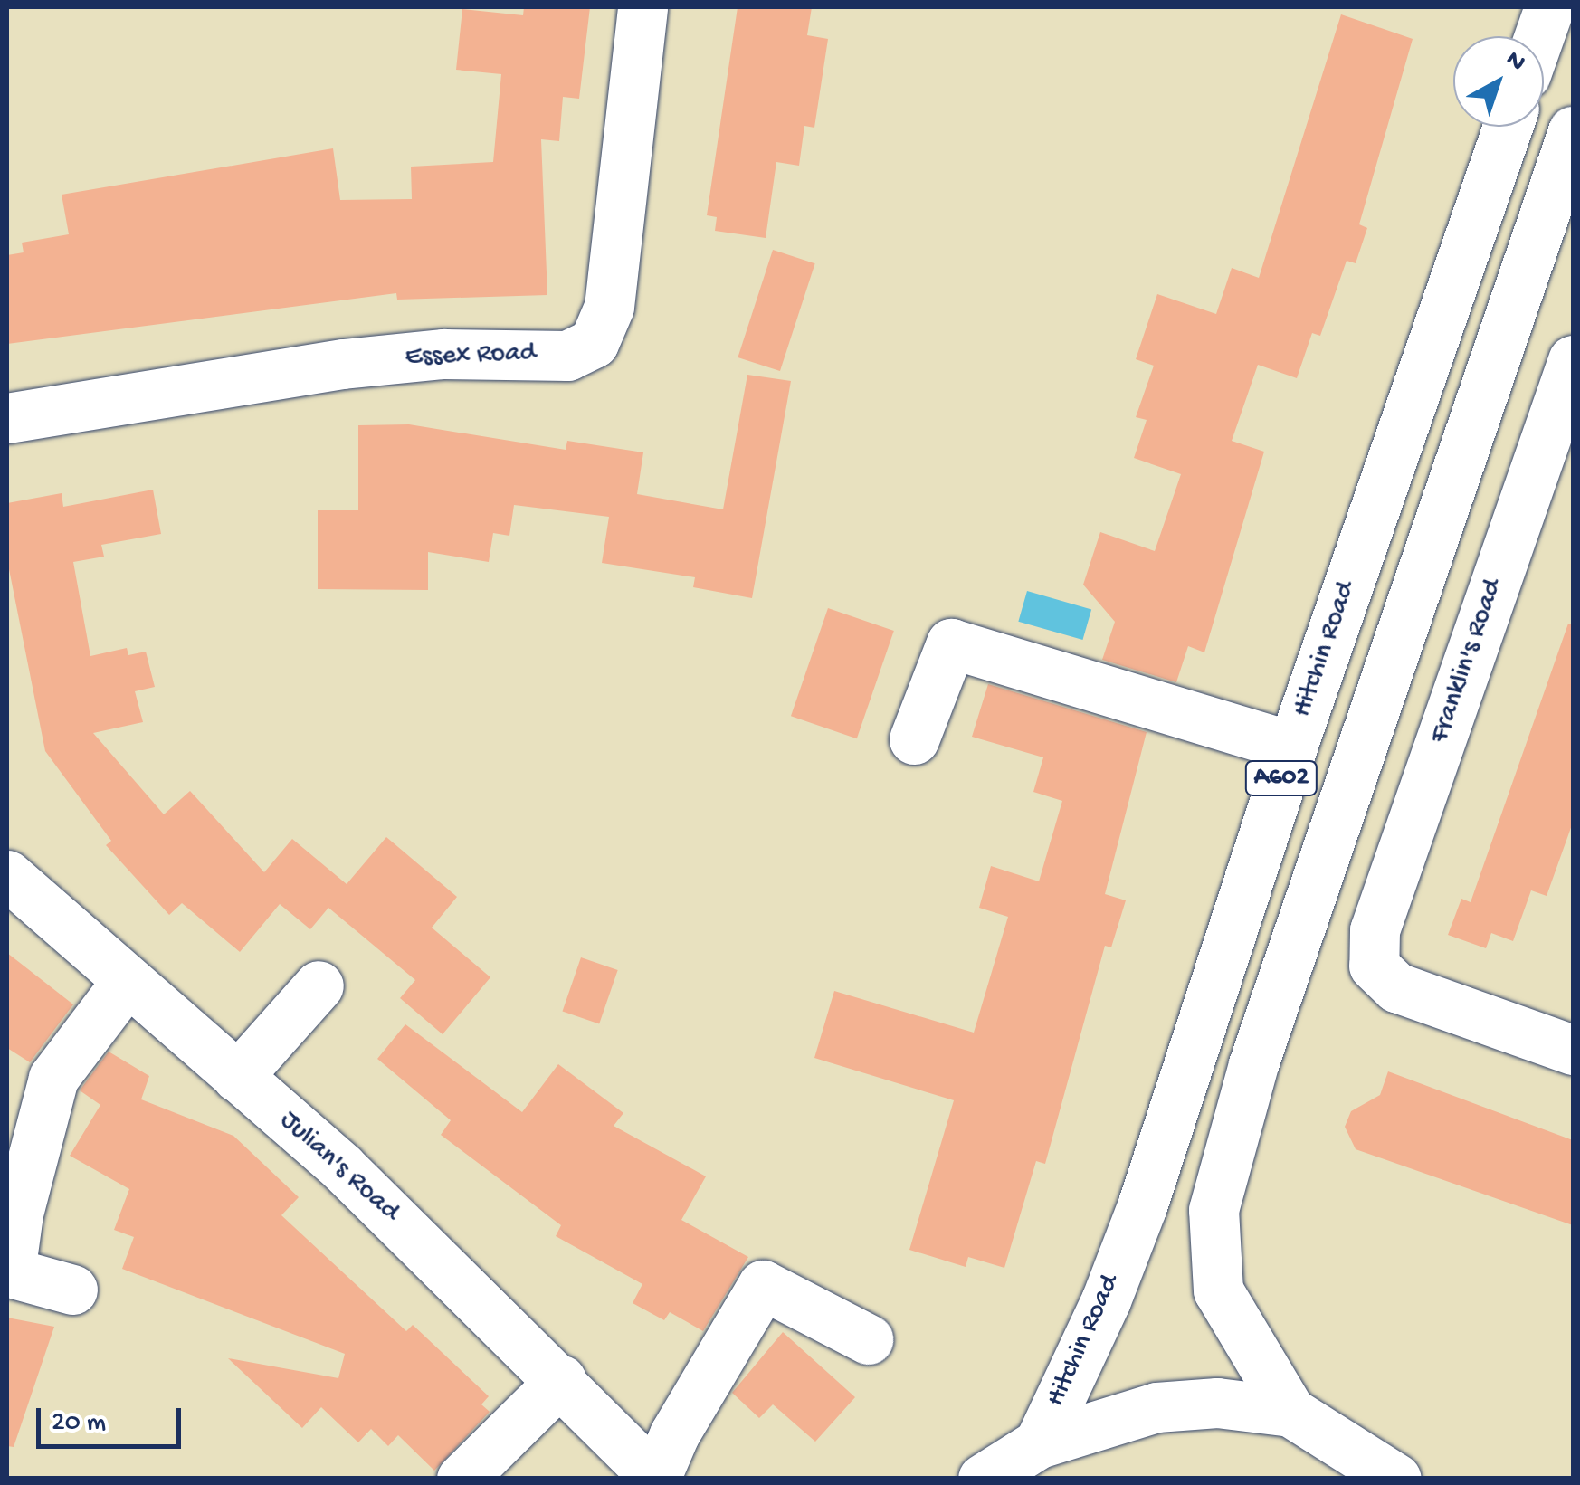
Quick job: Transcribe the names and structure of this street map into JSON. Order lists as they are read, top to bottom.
{
  "streets": {
    "main road": [
      "Essex Road",
      "Hitchin Road",
      "Franklin's Road",
      "A602",
      "Julian's Road"
    ]
  },
  "crossings": [
    ["Hitchin Road", "A602"]
  ],
  "scale_bar": "20 m",
  "north": "top right"
}
